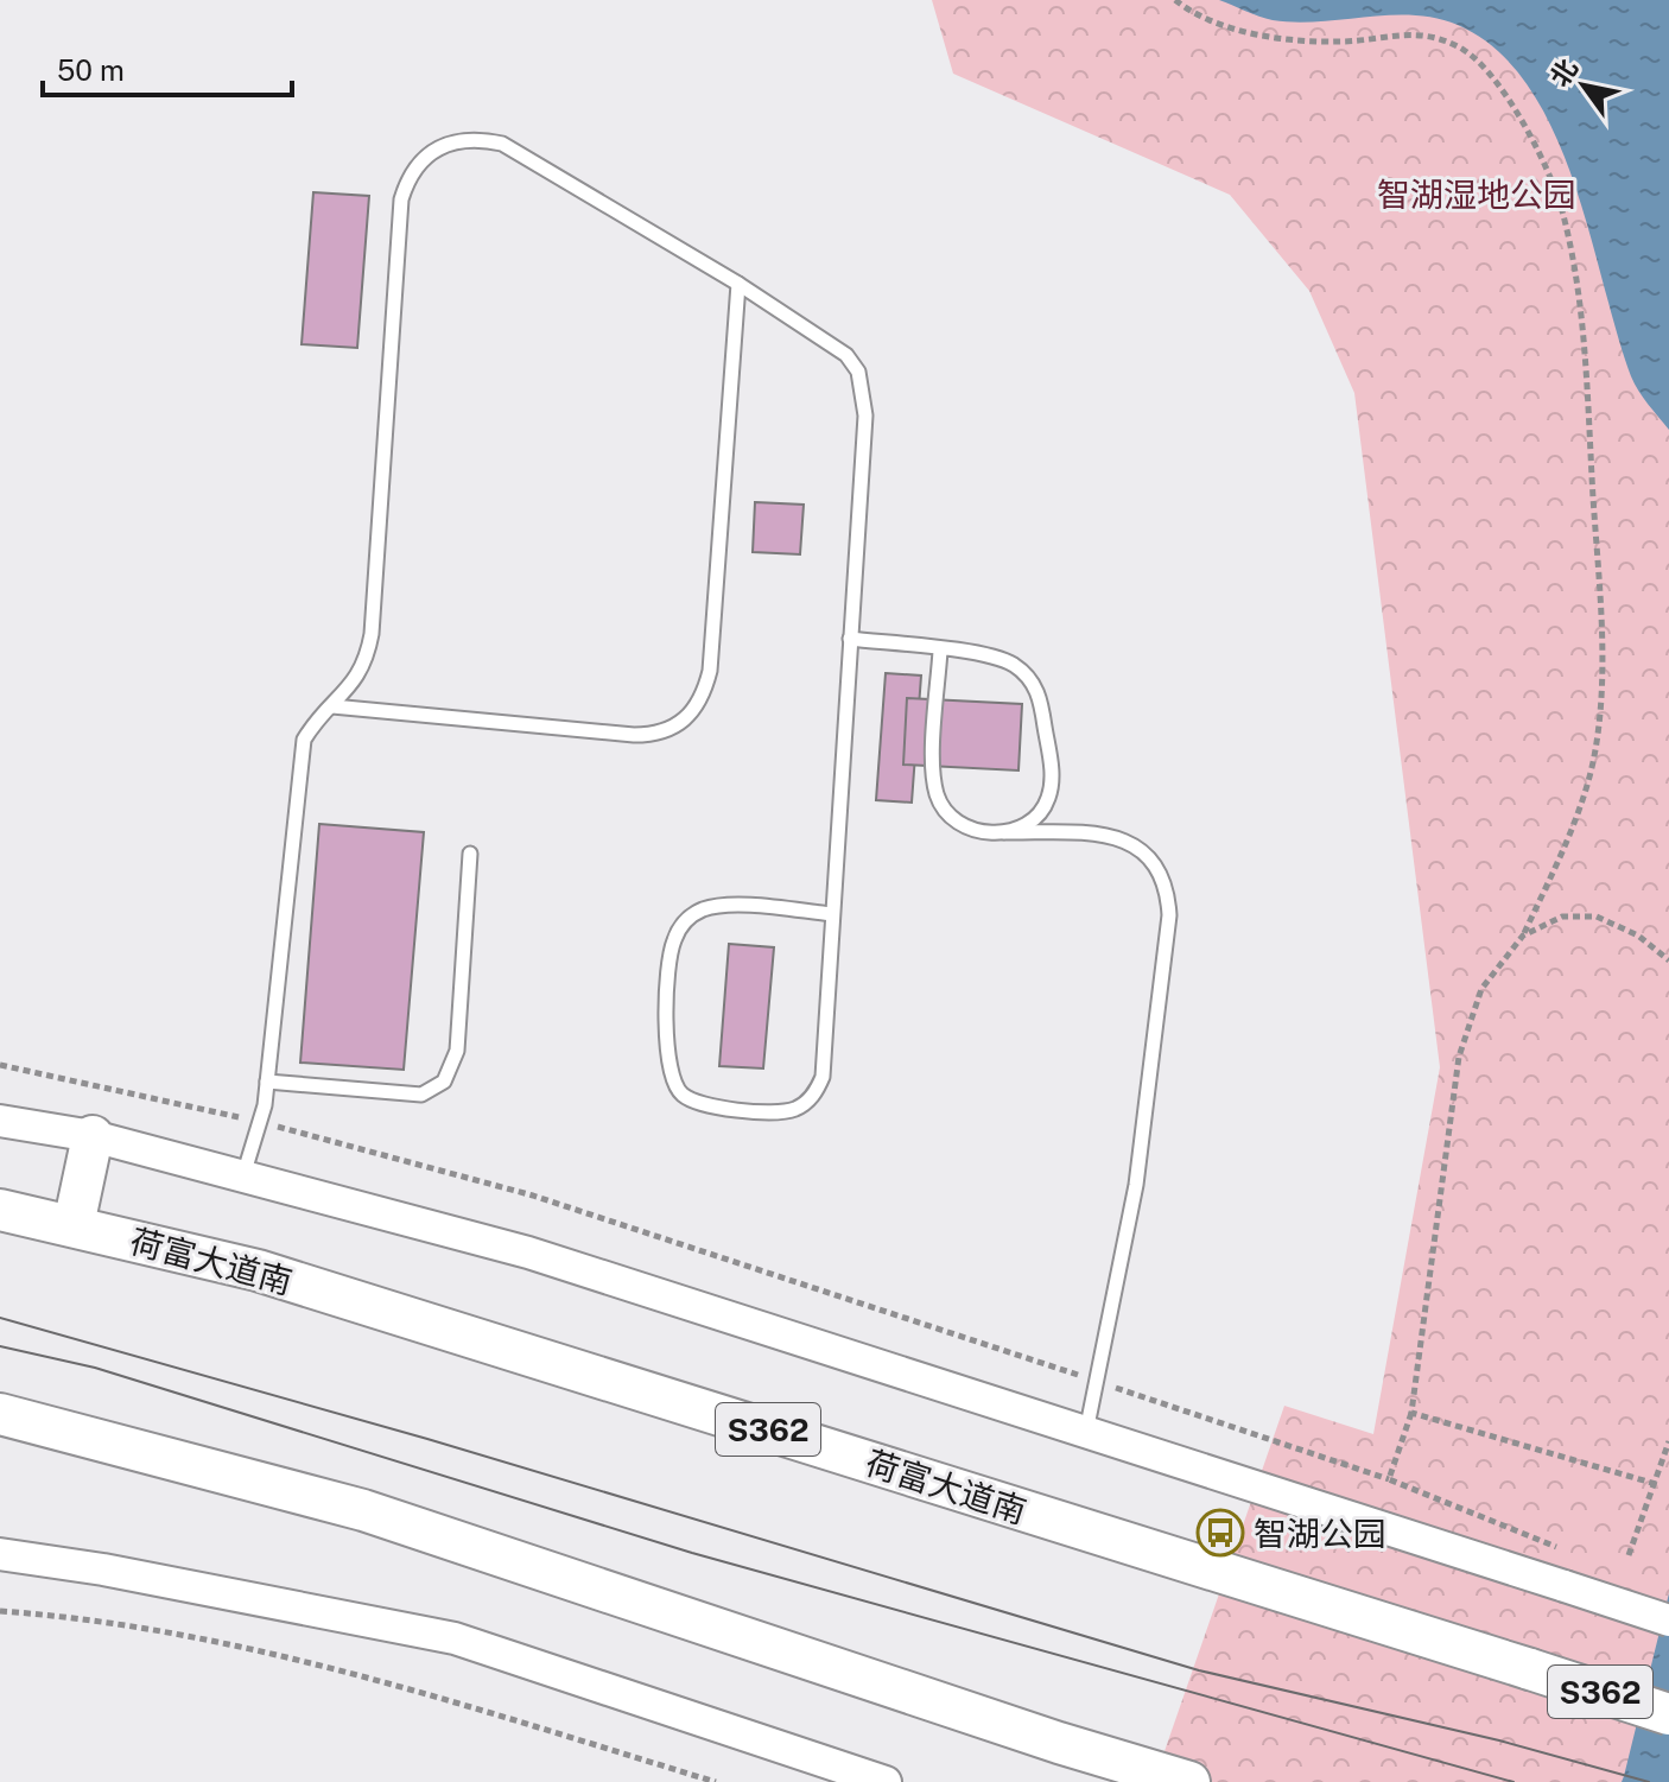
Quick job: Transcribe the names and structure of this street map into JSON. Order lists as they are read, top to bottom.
{
  "streets": {
    "main road": ["荷富大道南", "S362"]
  },
  "parks": ["智湖湿地公园"],
  "places": {
    "bus stop": ["智湖公园"]
  },
  "scale_bar": "50 m",
  "north": "top left"
}
